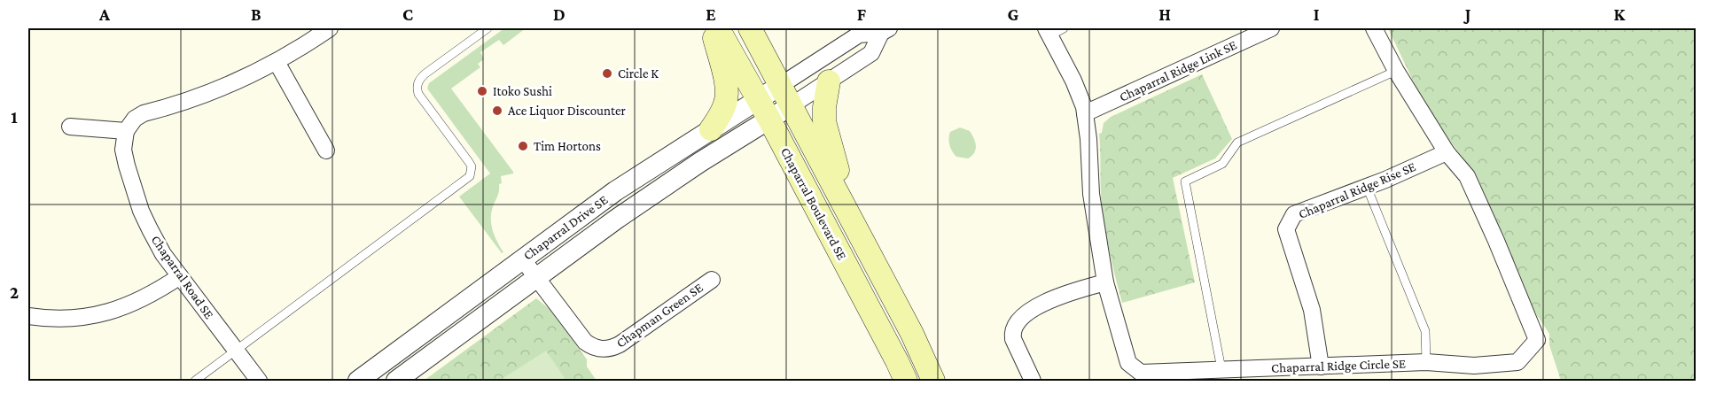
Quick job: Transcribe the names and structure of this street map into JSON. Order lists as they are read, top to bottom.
{
  "streets": {
    "main road": ["Chaparral Boulevard SE"],
    "street": [
      "Chaparral Ridge Link SE",
      "Chaparral Ridge Rise SE",
      "Chaparral Drive SE",
      "Chaparral Road SE",
      "Chapman Green SE",
      "Chaparral Ridge Circle SE"
    ]
  },
  "crossings": [
    ["Chaparral Ridge Link SE", "Chaparral Ridge Circle SE"],
    ["Chaparral Ridge Rise SE", "Chaparral Ridge Circle SE"],
    ["Chaparral Boulevard SE", "Chaparral Drive SE"],
    ["Chaparral Drive SE", "Chapman Green SE"]
  ],
  "places": [
    "Circle K",
    "Itoko Sushi",
    "Ace Liquor Discounter",
    "Tim Hortons"
  ],
  "grid": {
    "columns": [
      "A",
      "B",
      "C",
      "D",
      "E",
      "F",
      "G",
      "H",
      "I",
      "J",
      "K"
    ],
    "rows": ["1", "2"]
  }
}
